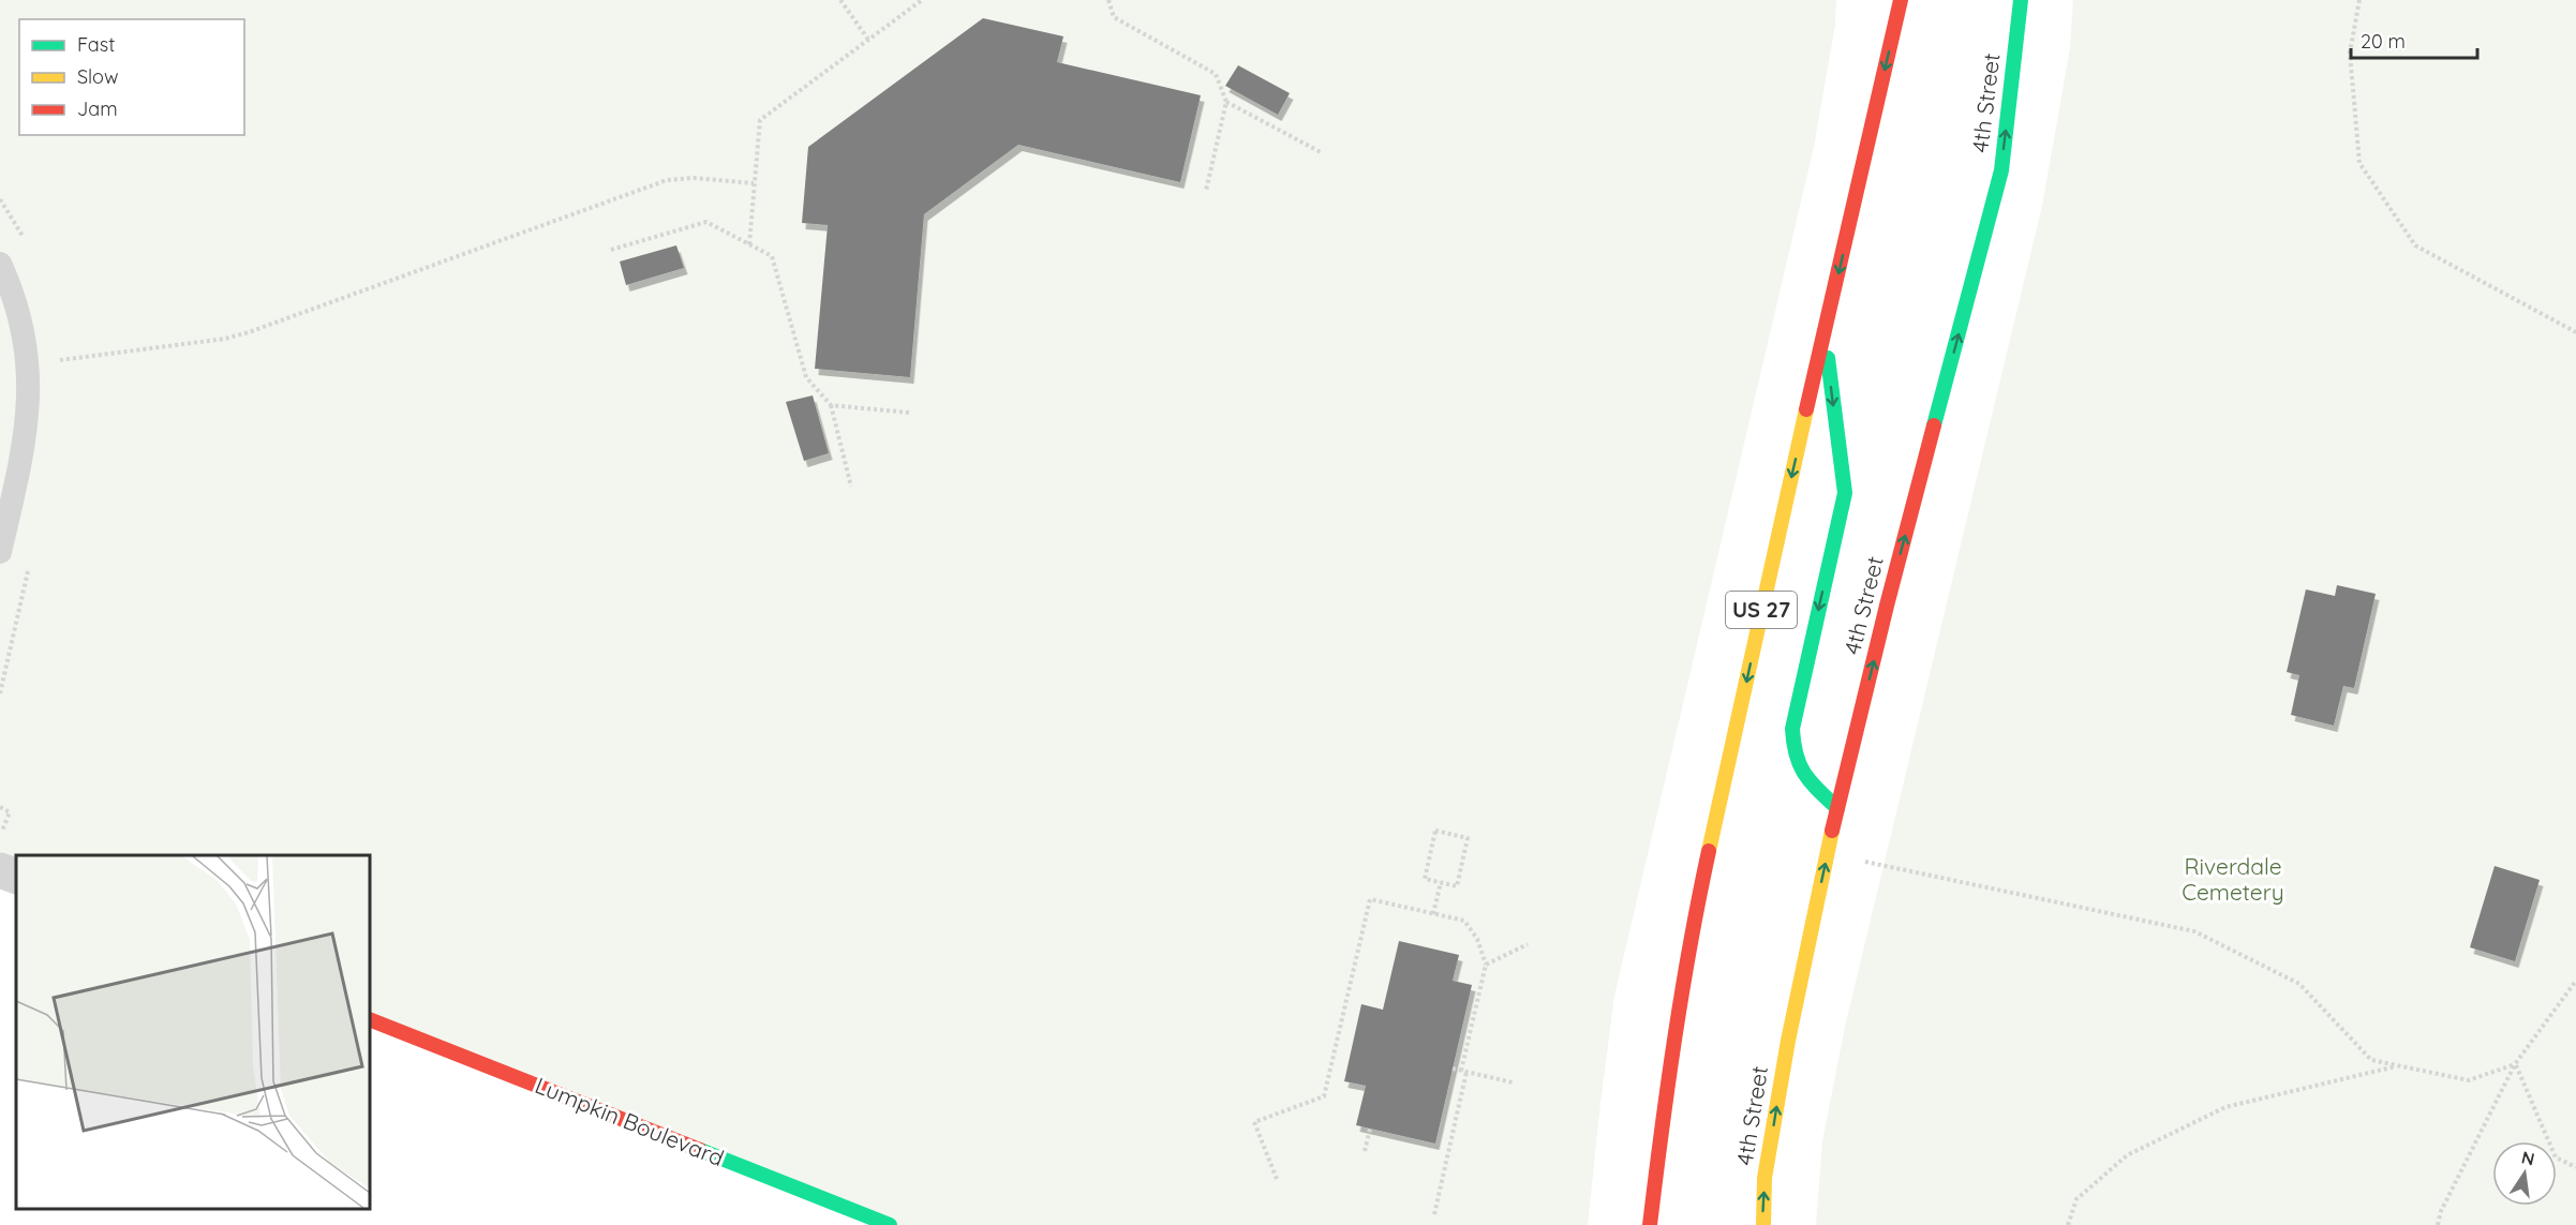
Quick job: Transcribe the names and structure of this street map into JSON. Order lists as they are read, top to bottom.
{
  "streets": {
    "main road": ["4th Street", "US 27", "Lumpkin Boulevard"]
  },
  "parks": ["Riverdale Cemetery"],
  "legend": ["Fast", "Slow", "Jam"],
  "scale_bar": "20 m",
  "north": "top"
}
